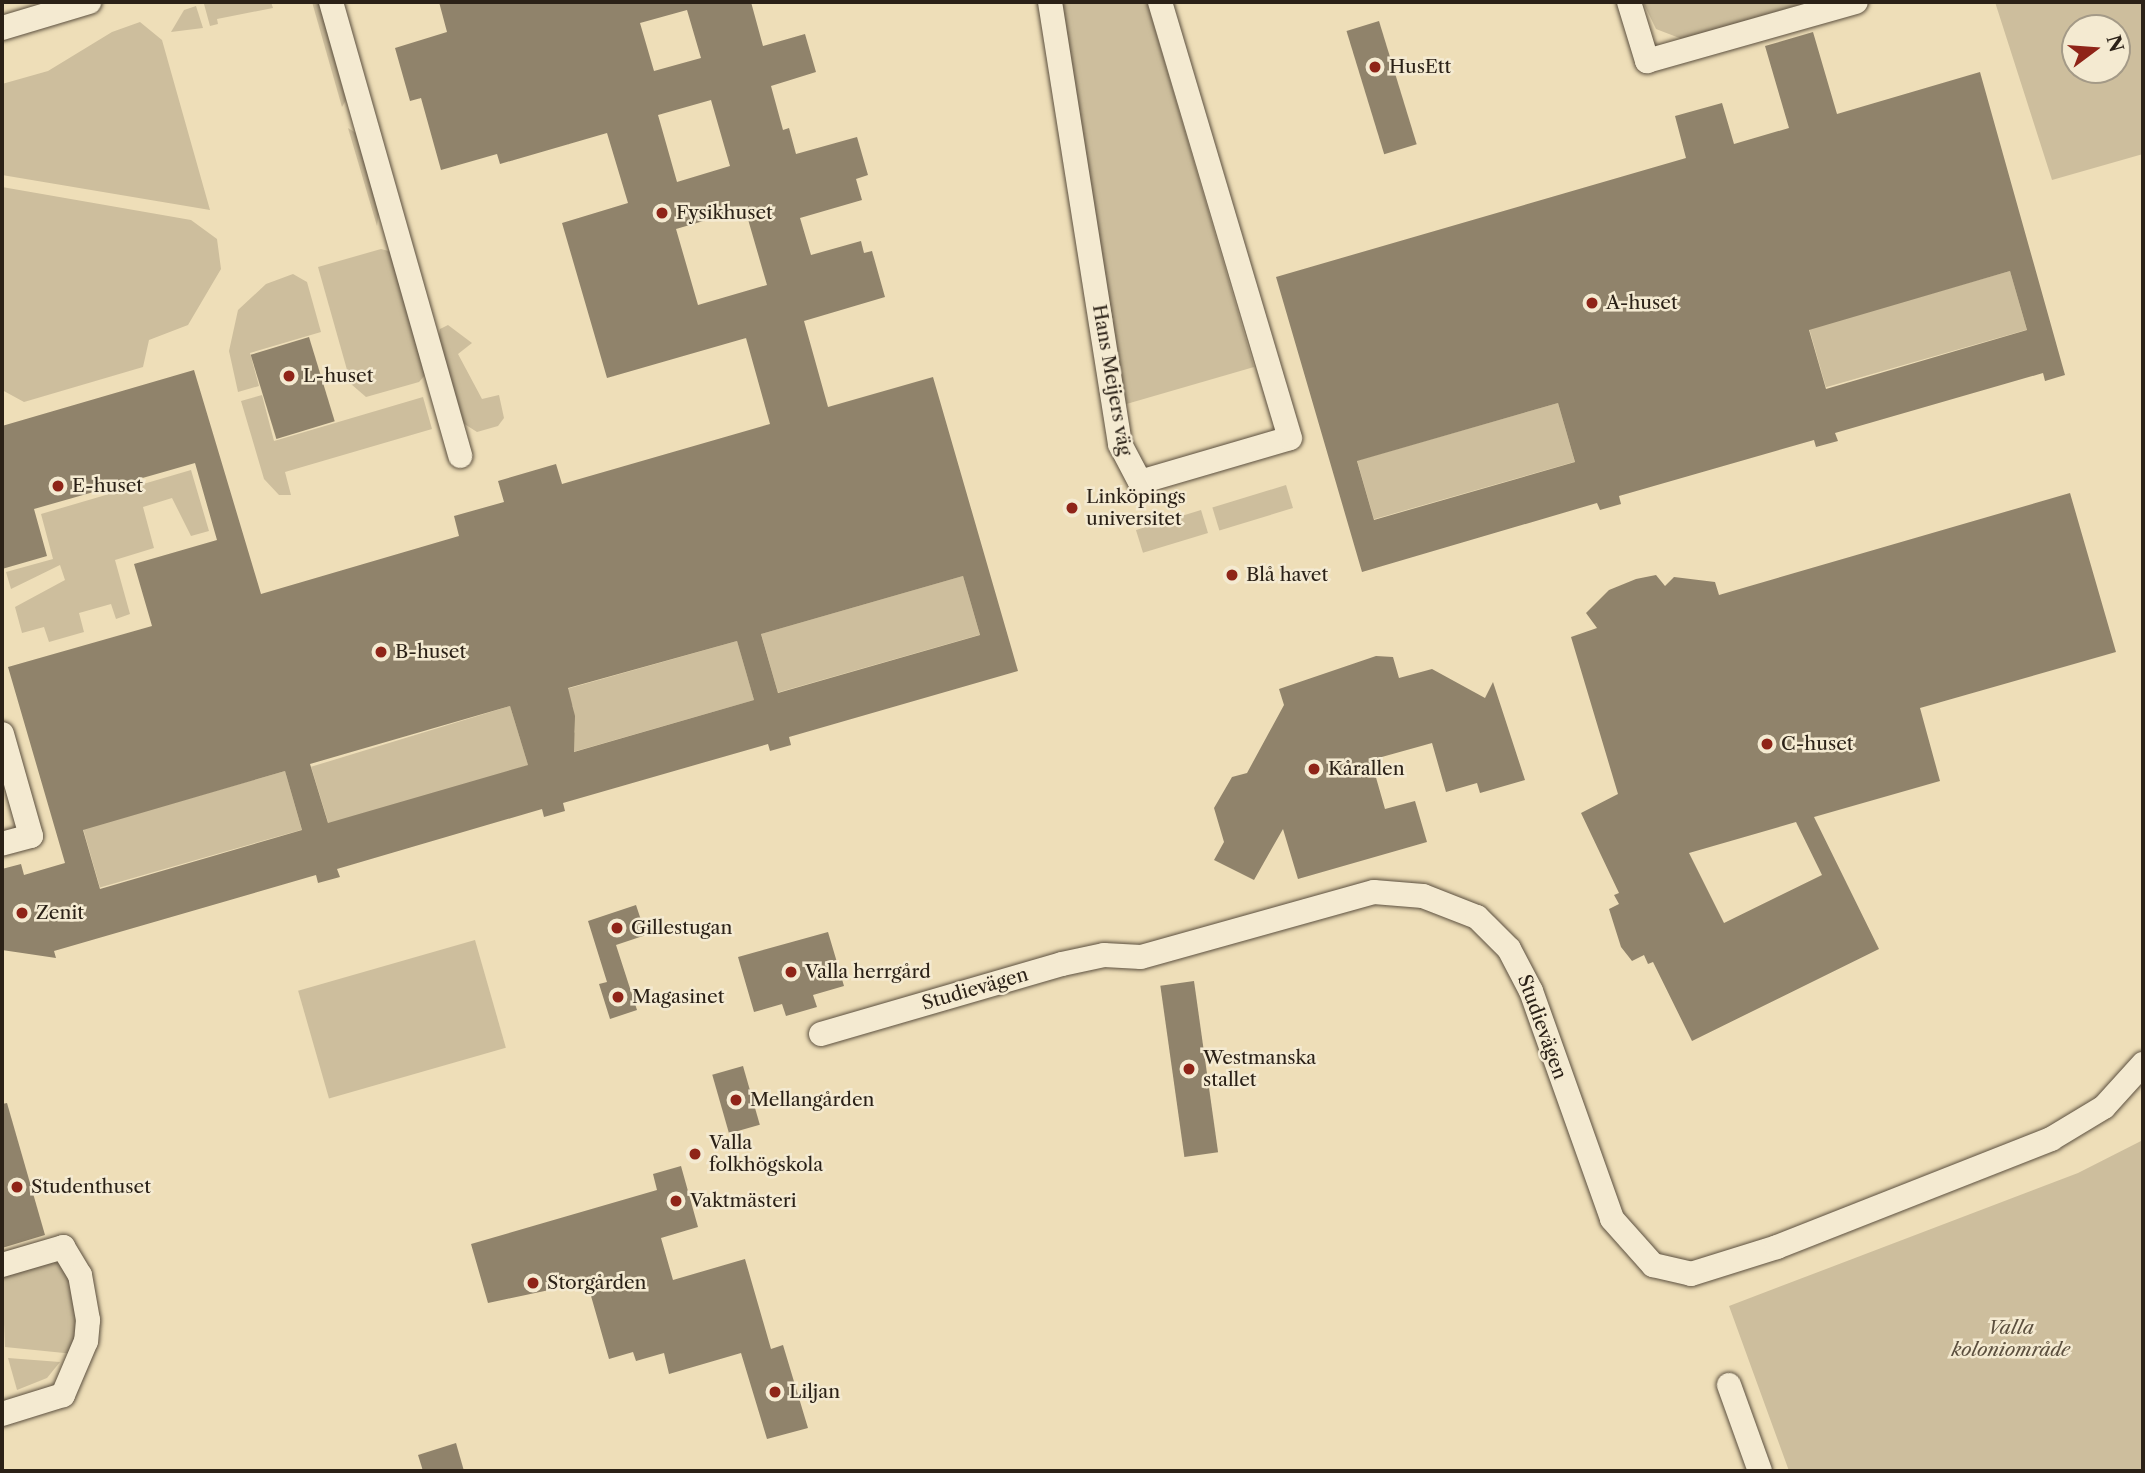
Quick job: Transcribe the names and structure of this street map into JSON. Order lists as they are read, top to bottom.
{
  "streets": {
    "street": ["Hans Meijers väg", "Studievägen"]
  },
  "parks": ["Valla koloniområde"],
  "places": [
    "HusEtt",
    "Fysikhuset",
    "A-huset",
    "L-huset",
    "E-huset",
    "Linköpings universitet",
    "Blå havet",
    "B-huset",
    "C-huset",
    "Kårallen",
    "Zenit",
    "Gillestugan",
    "Valla herrgård",
    "Magasinet",
    "Westmanska stallet",
    "Mellangården",
    "Valla folkhögskola",
    "Studenthuset",
    "Vaktmästeri",
    "Storgården",
    "Liljan"
  ],
  "north": "right"
}
